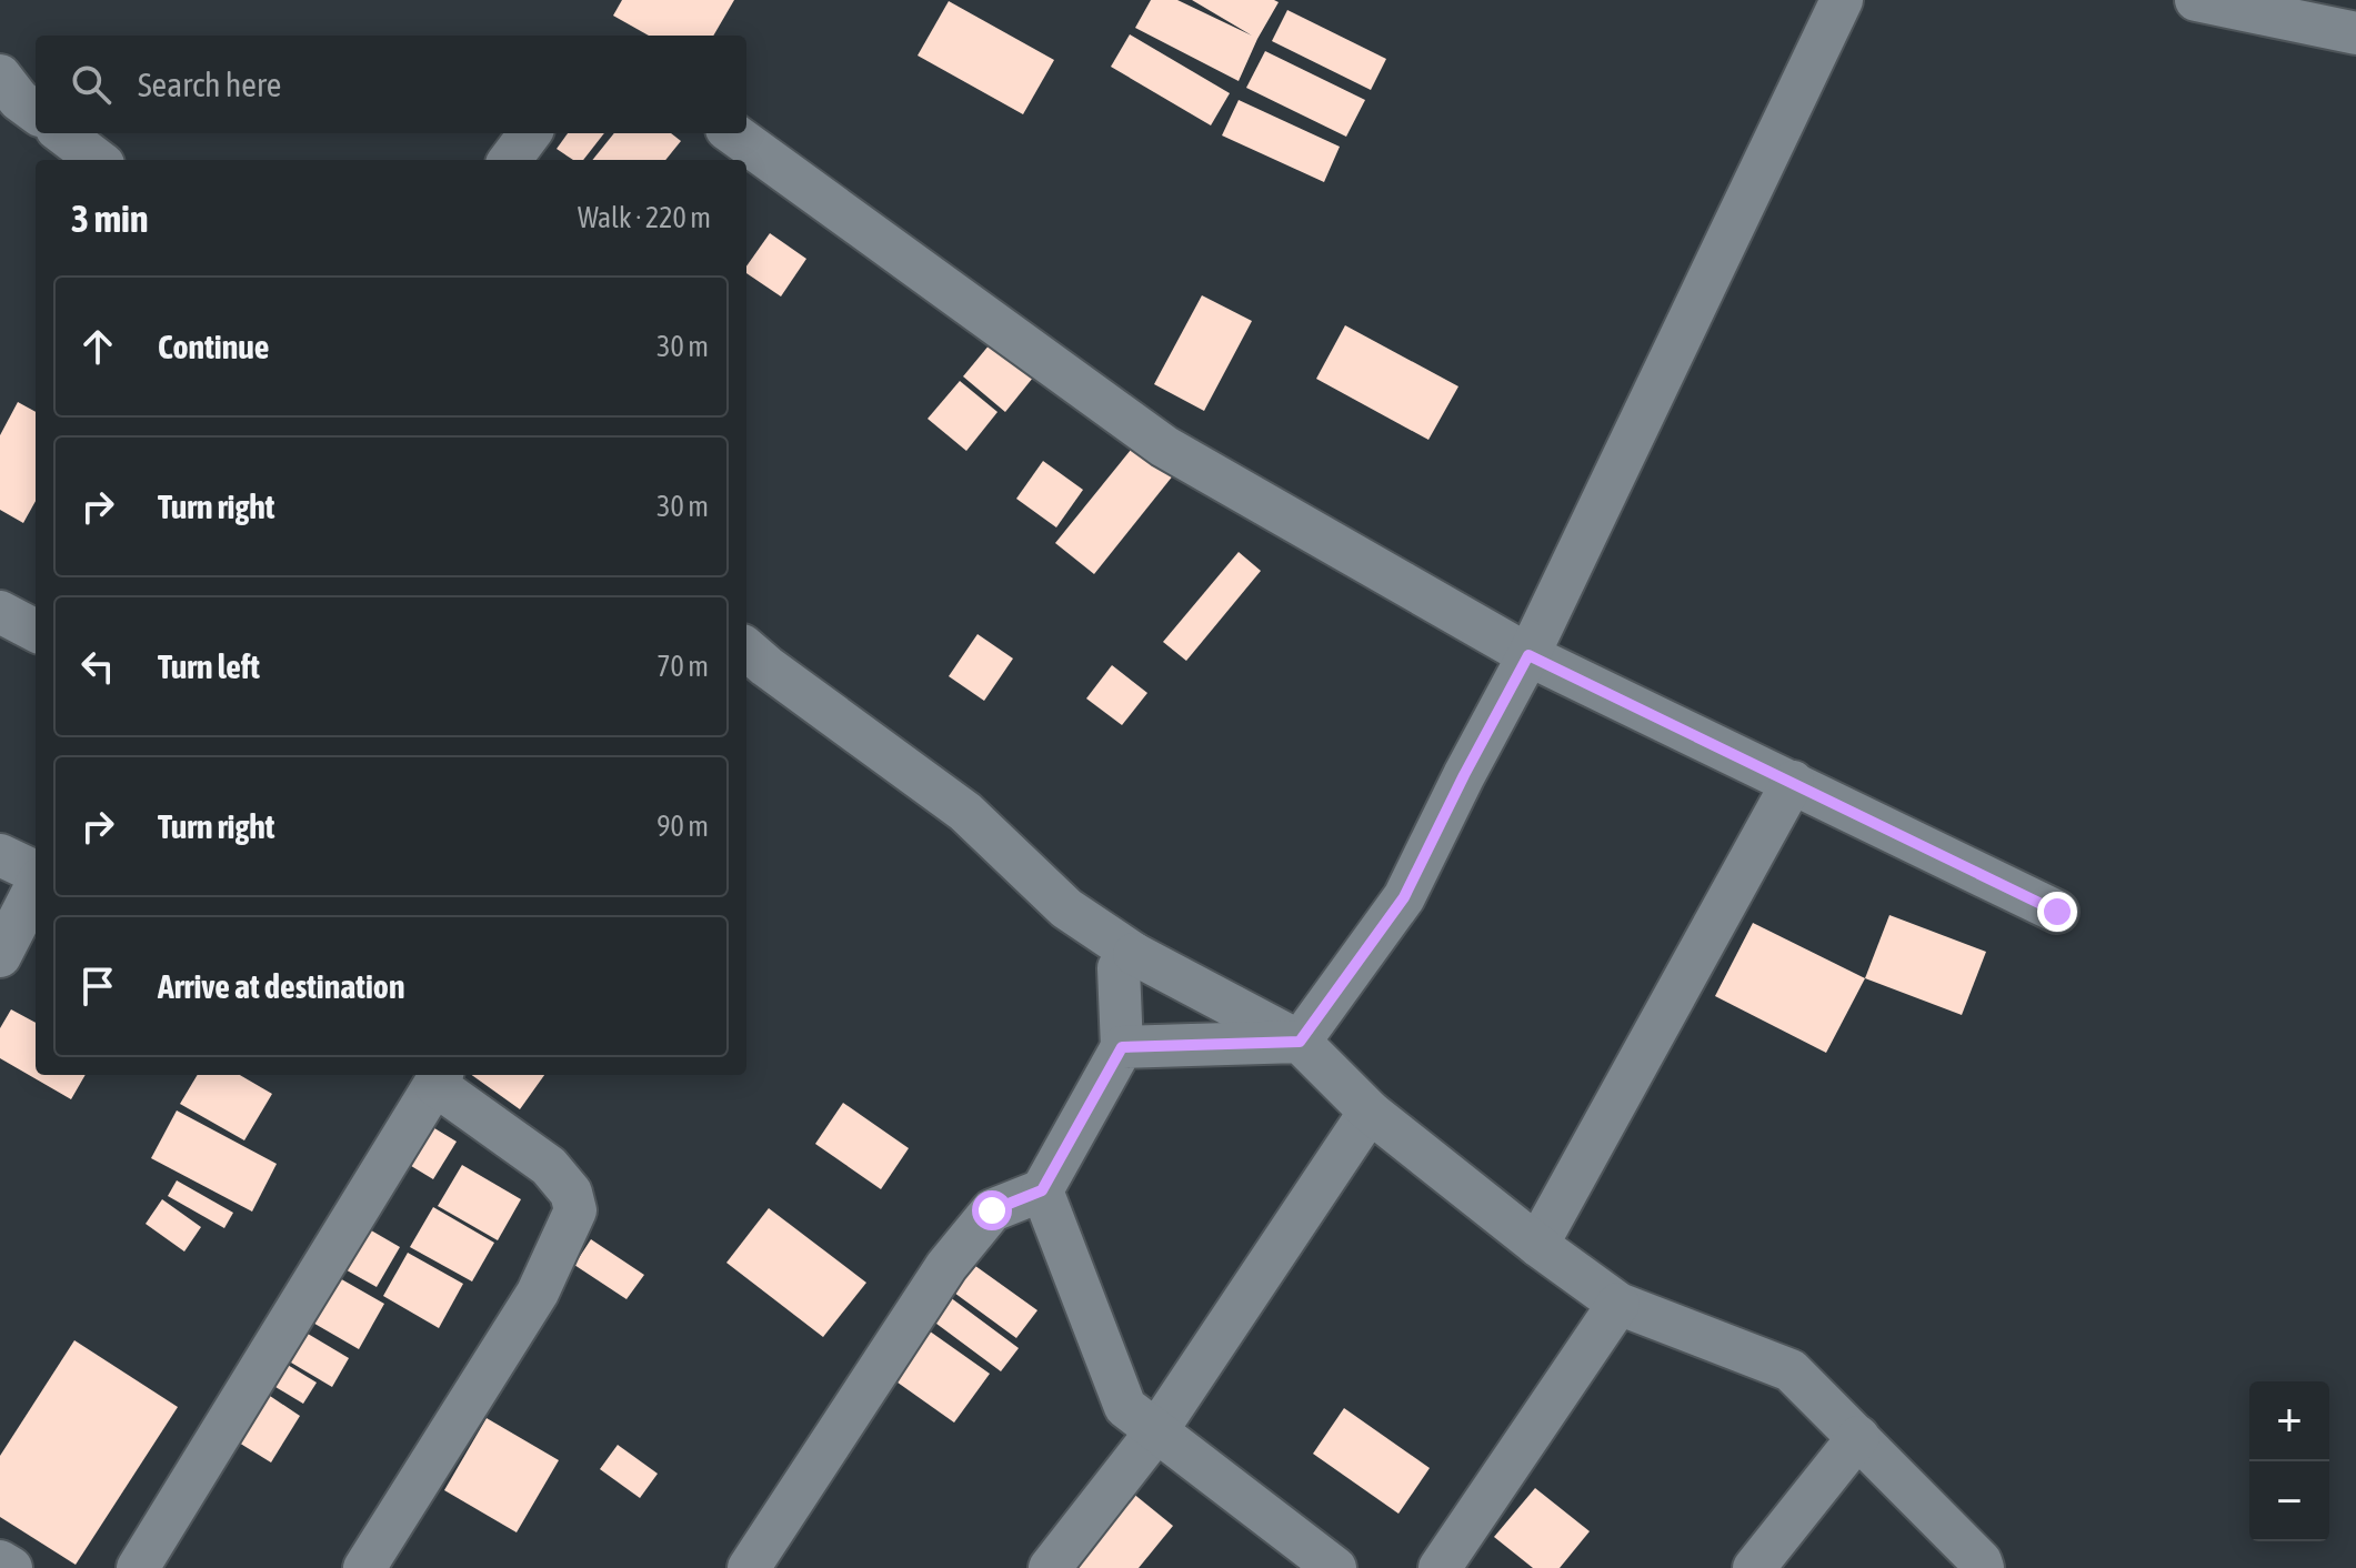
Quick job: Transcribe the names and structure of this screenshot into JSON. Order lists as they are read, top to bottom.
{
  "page": {
    "search": "Search here",
    "heading": ["3 min", "Walk · 220 m"],
    "list": [
      ["Continue", "30 m"],
      ["Turn right", "30 m"],
      ["Turn left", "70 m"],
      ["Turn right", "90 m"],
      "Arrive at destination"
    ],
    "map_buttons": ["+", "−"]
  }
}
